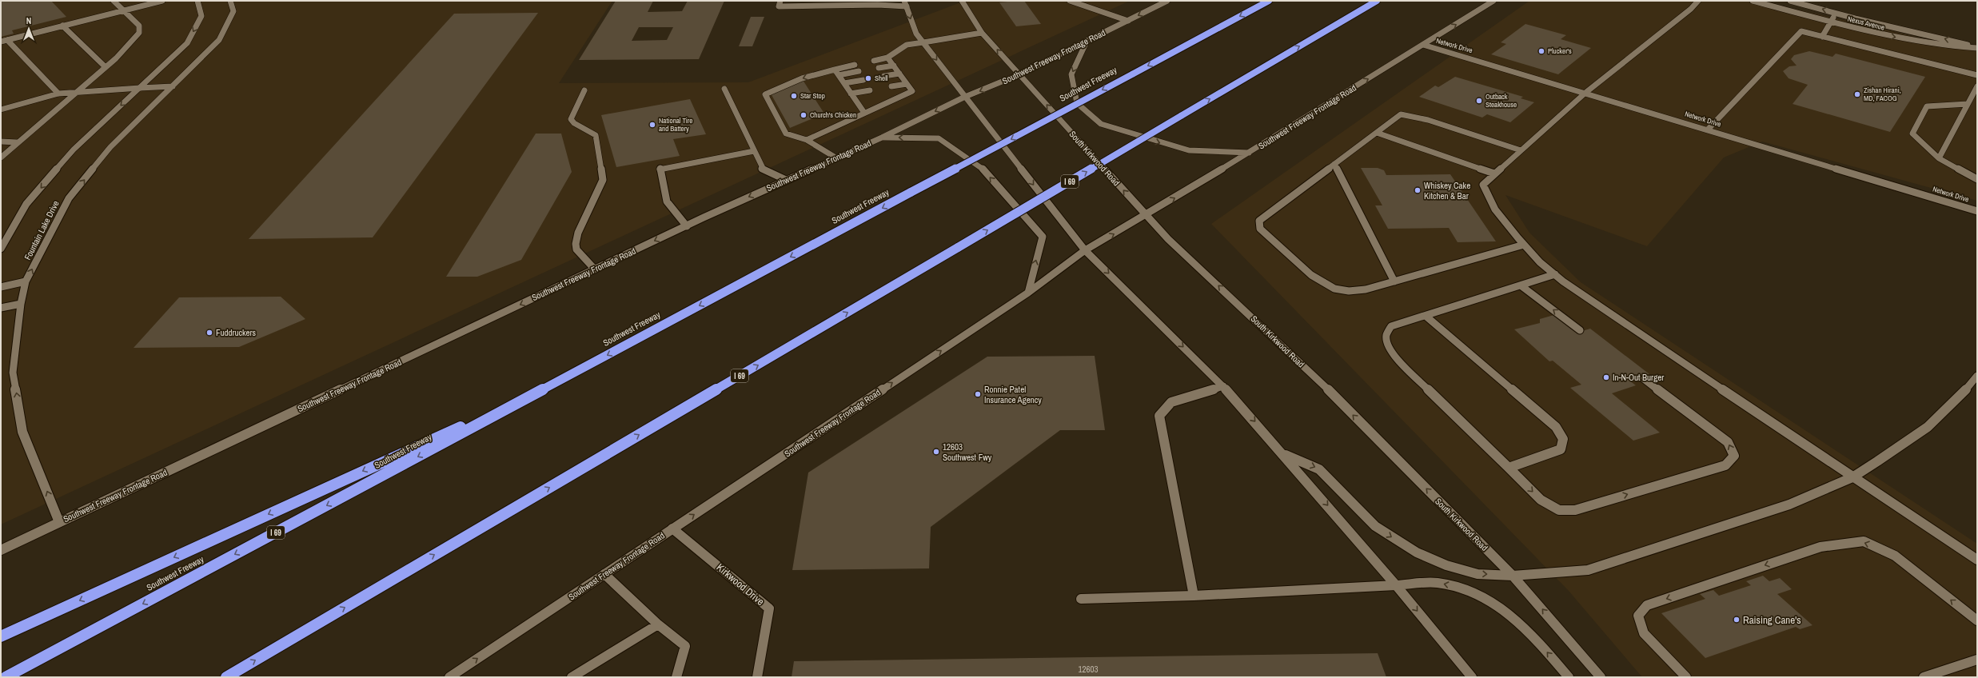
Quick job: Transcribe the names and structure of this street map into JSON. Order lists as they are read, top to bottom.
{
  "streets": {
    "highway": ["Southwest Freeway", "I 69"],
    "main road": [
      "Nexus Avenue",
      "Network Drive",
      "Southwest Freeway Frontage Road",
      "South Kirkwood Road",
      "Fountain Lake Drive",
      "Kirkwood Drive"
    ]
  },
  "crossings": [
    ["Network Drive", "Southwest Freeway Frontage Road"],
    ["Southwest Freeway Frontage Road", "South Kirkwood Road"],
    ["Southwest Freeway Frontage Road", "Fountain Lake Drive"],
    ["Southwest Freeway Frontage Road", "Kirkwood Drive"]
  ],
  "one_way": ["Fountain Lake Drive"],
  "places": [
    "Plucker's",
    "Shell",
    "Zishan Hirani, MD, FACOG",
    "Star Stop",
    "Outback Steakhouse",
    "Church's Chicken",
    "National Tire and Battery",
    "Whiskey Cake Kitchen & Bar",
    "Fuddruckers",
    "In-N-Out Burger",
    "Ronnie Patel Insurance Agency",
    "12603 Southwest Fwy",
    "Raising Cane's"
  ],
  "house_numbers": ["12603"],
  "north": "top"
}
